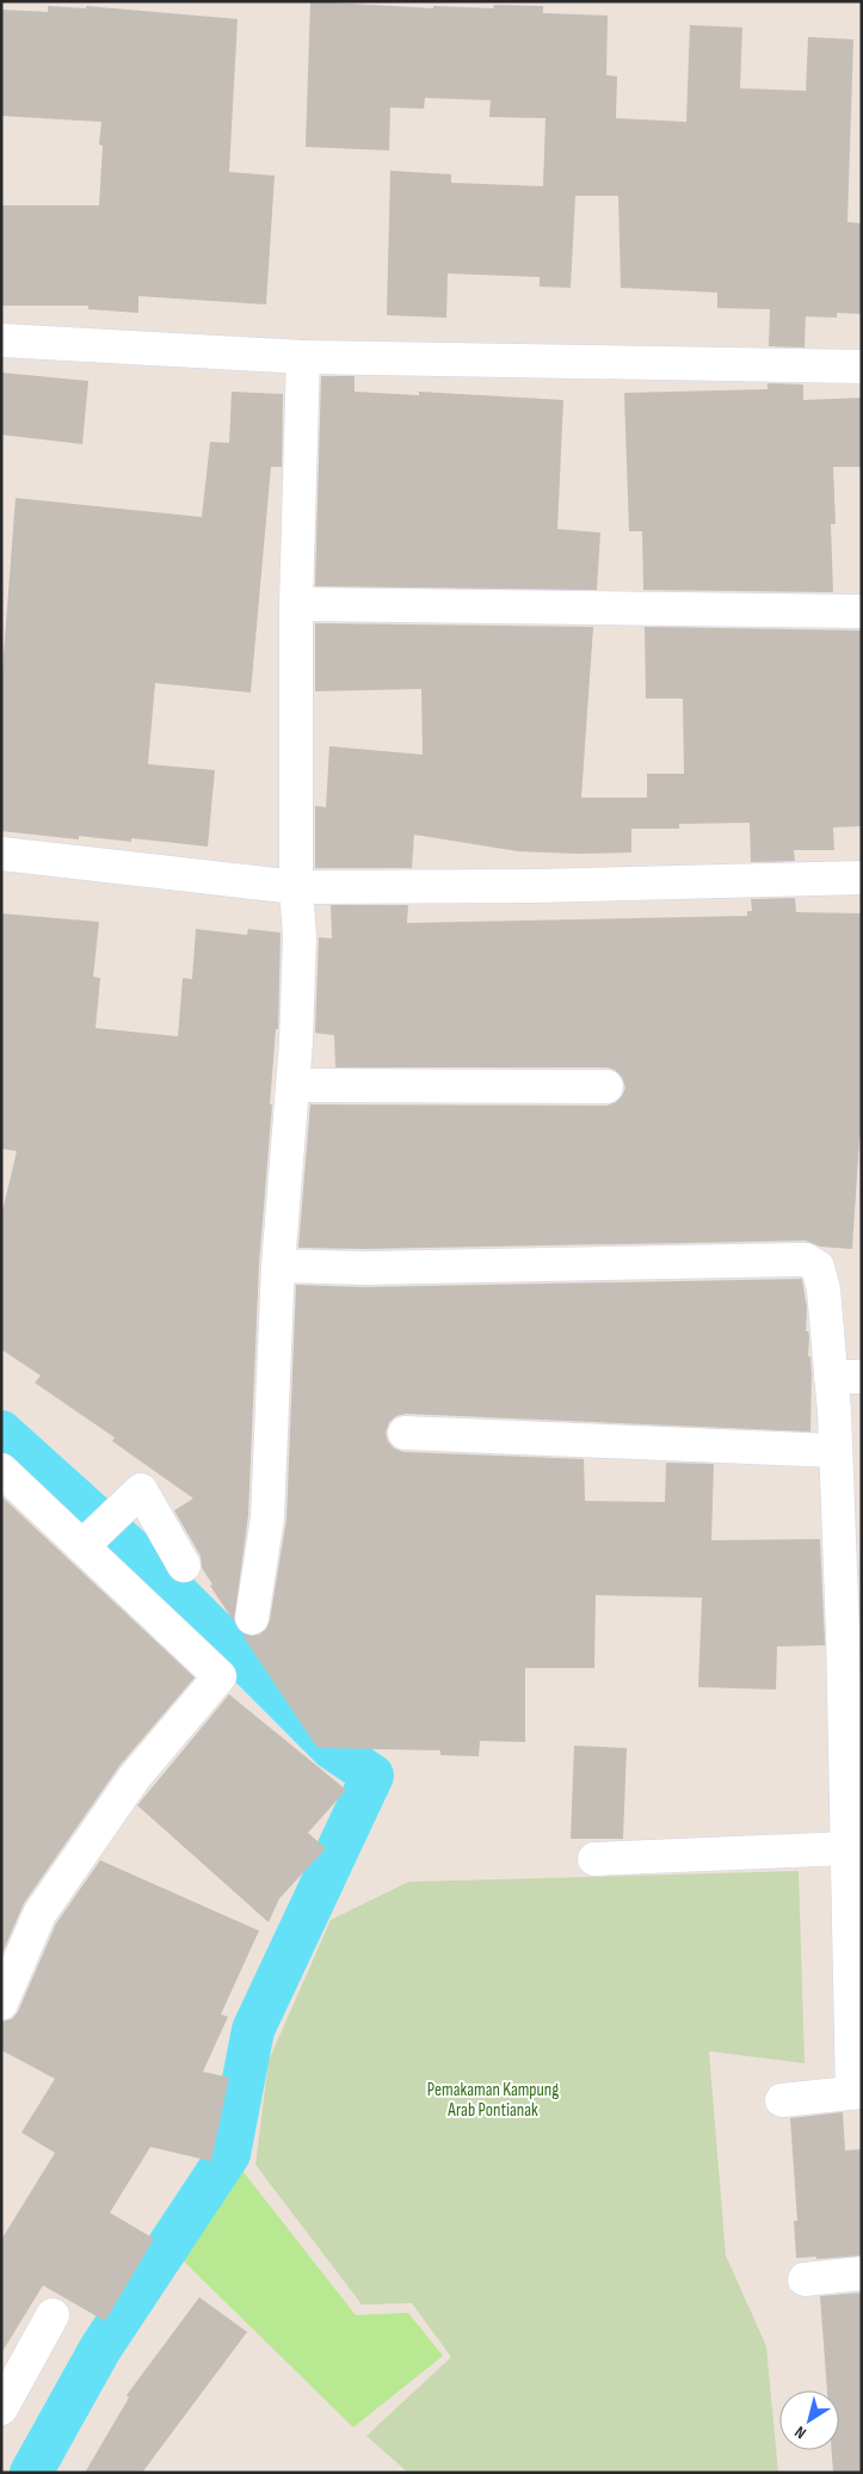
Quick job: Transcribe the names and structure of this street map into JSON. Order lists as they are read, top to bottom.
{
  "parks": ["Pemakaman Kampung Arab Pontianak"],
  "north": "bottom left"
}
